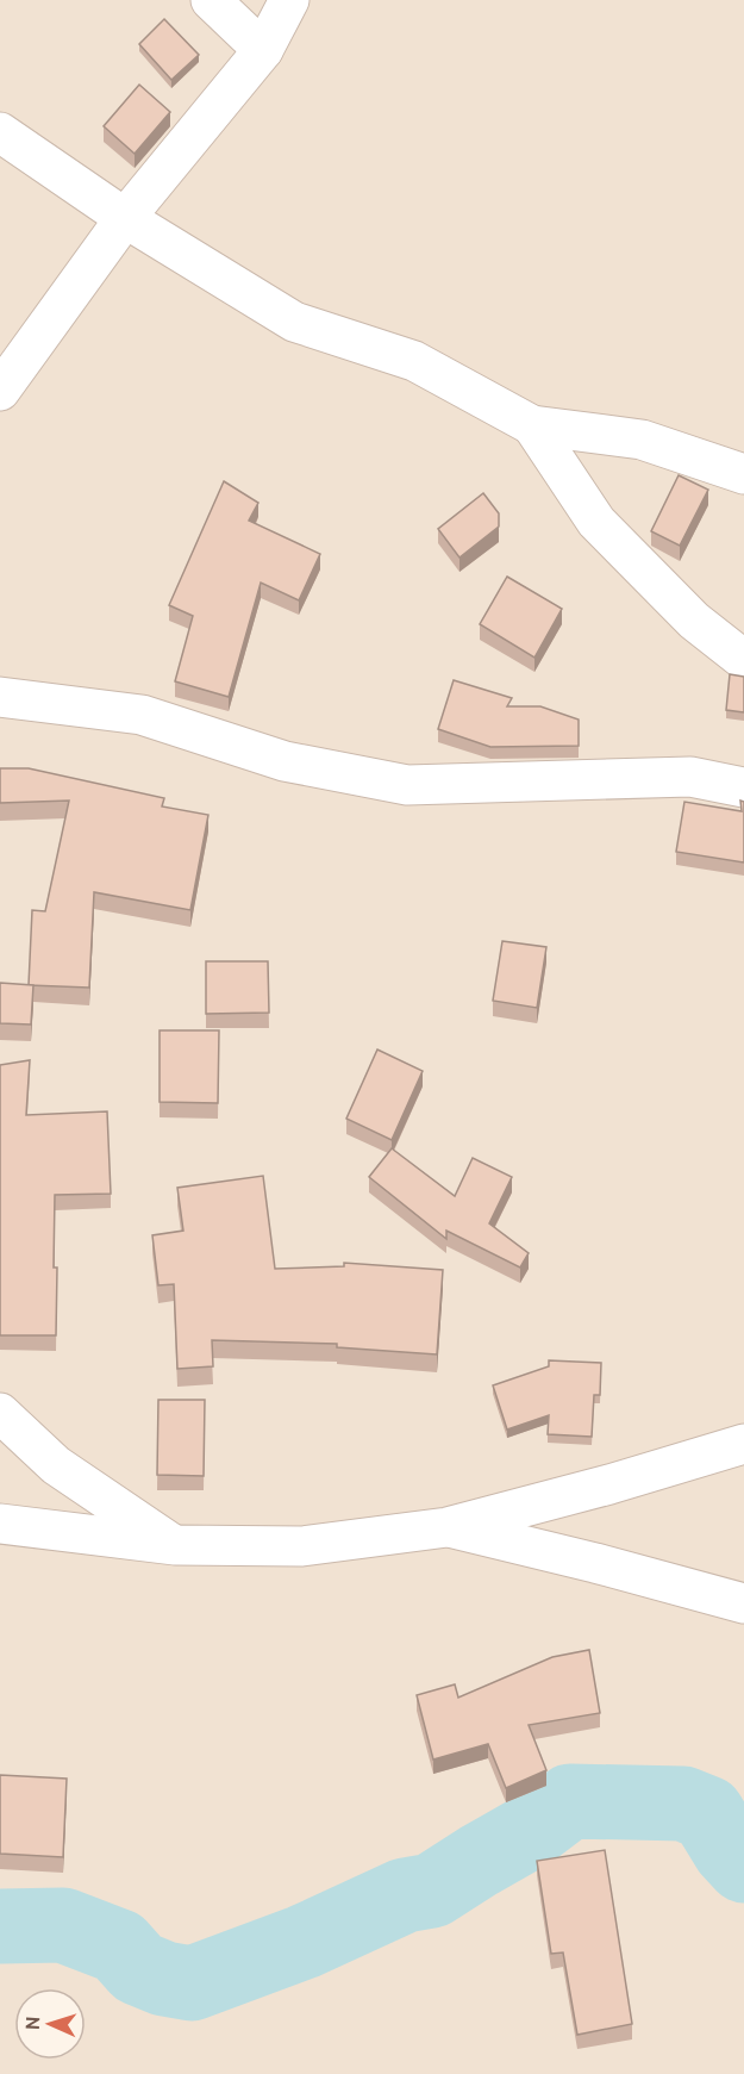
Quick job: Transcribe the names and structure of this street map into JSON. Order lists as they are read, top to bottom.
{
  "north": "left"
}
